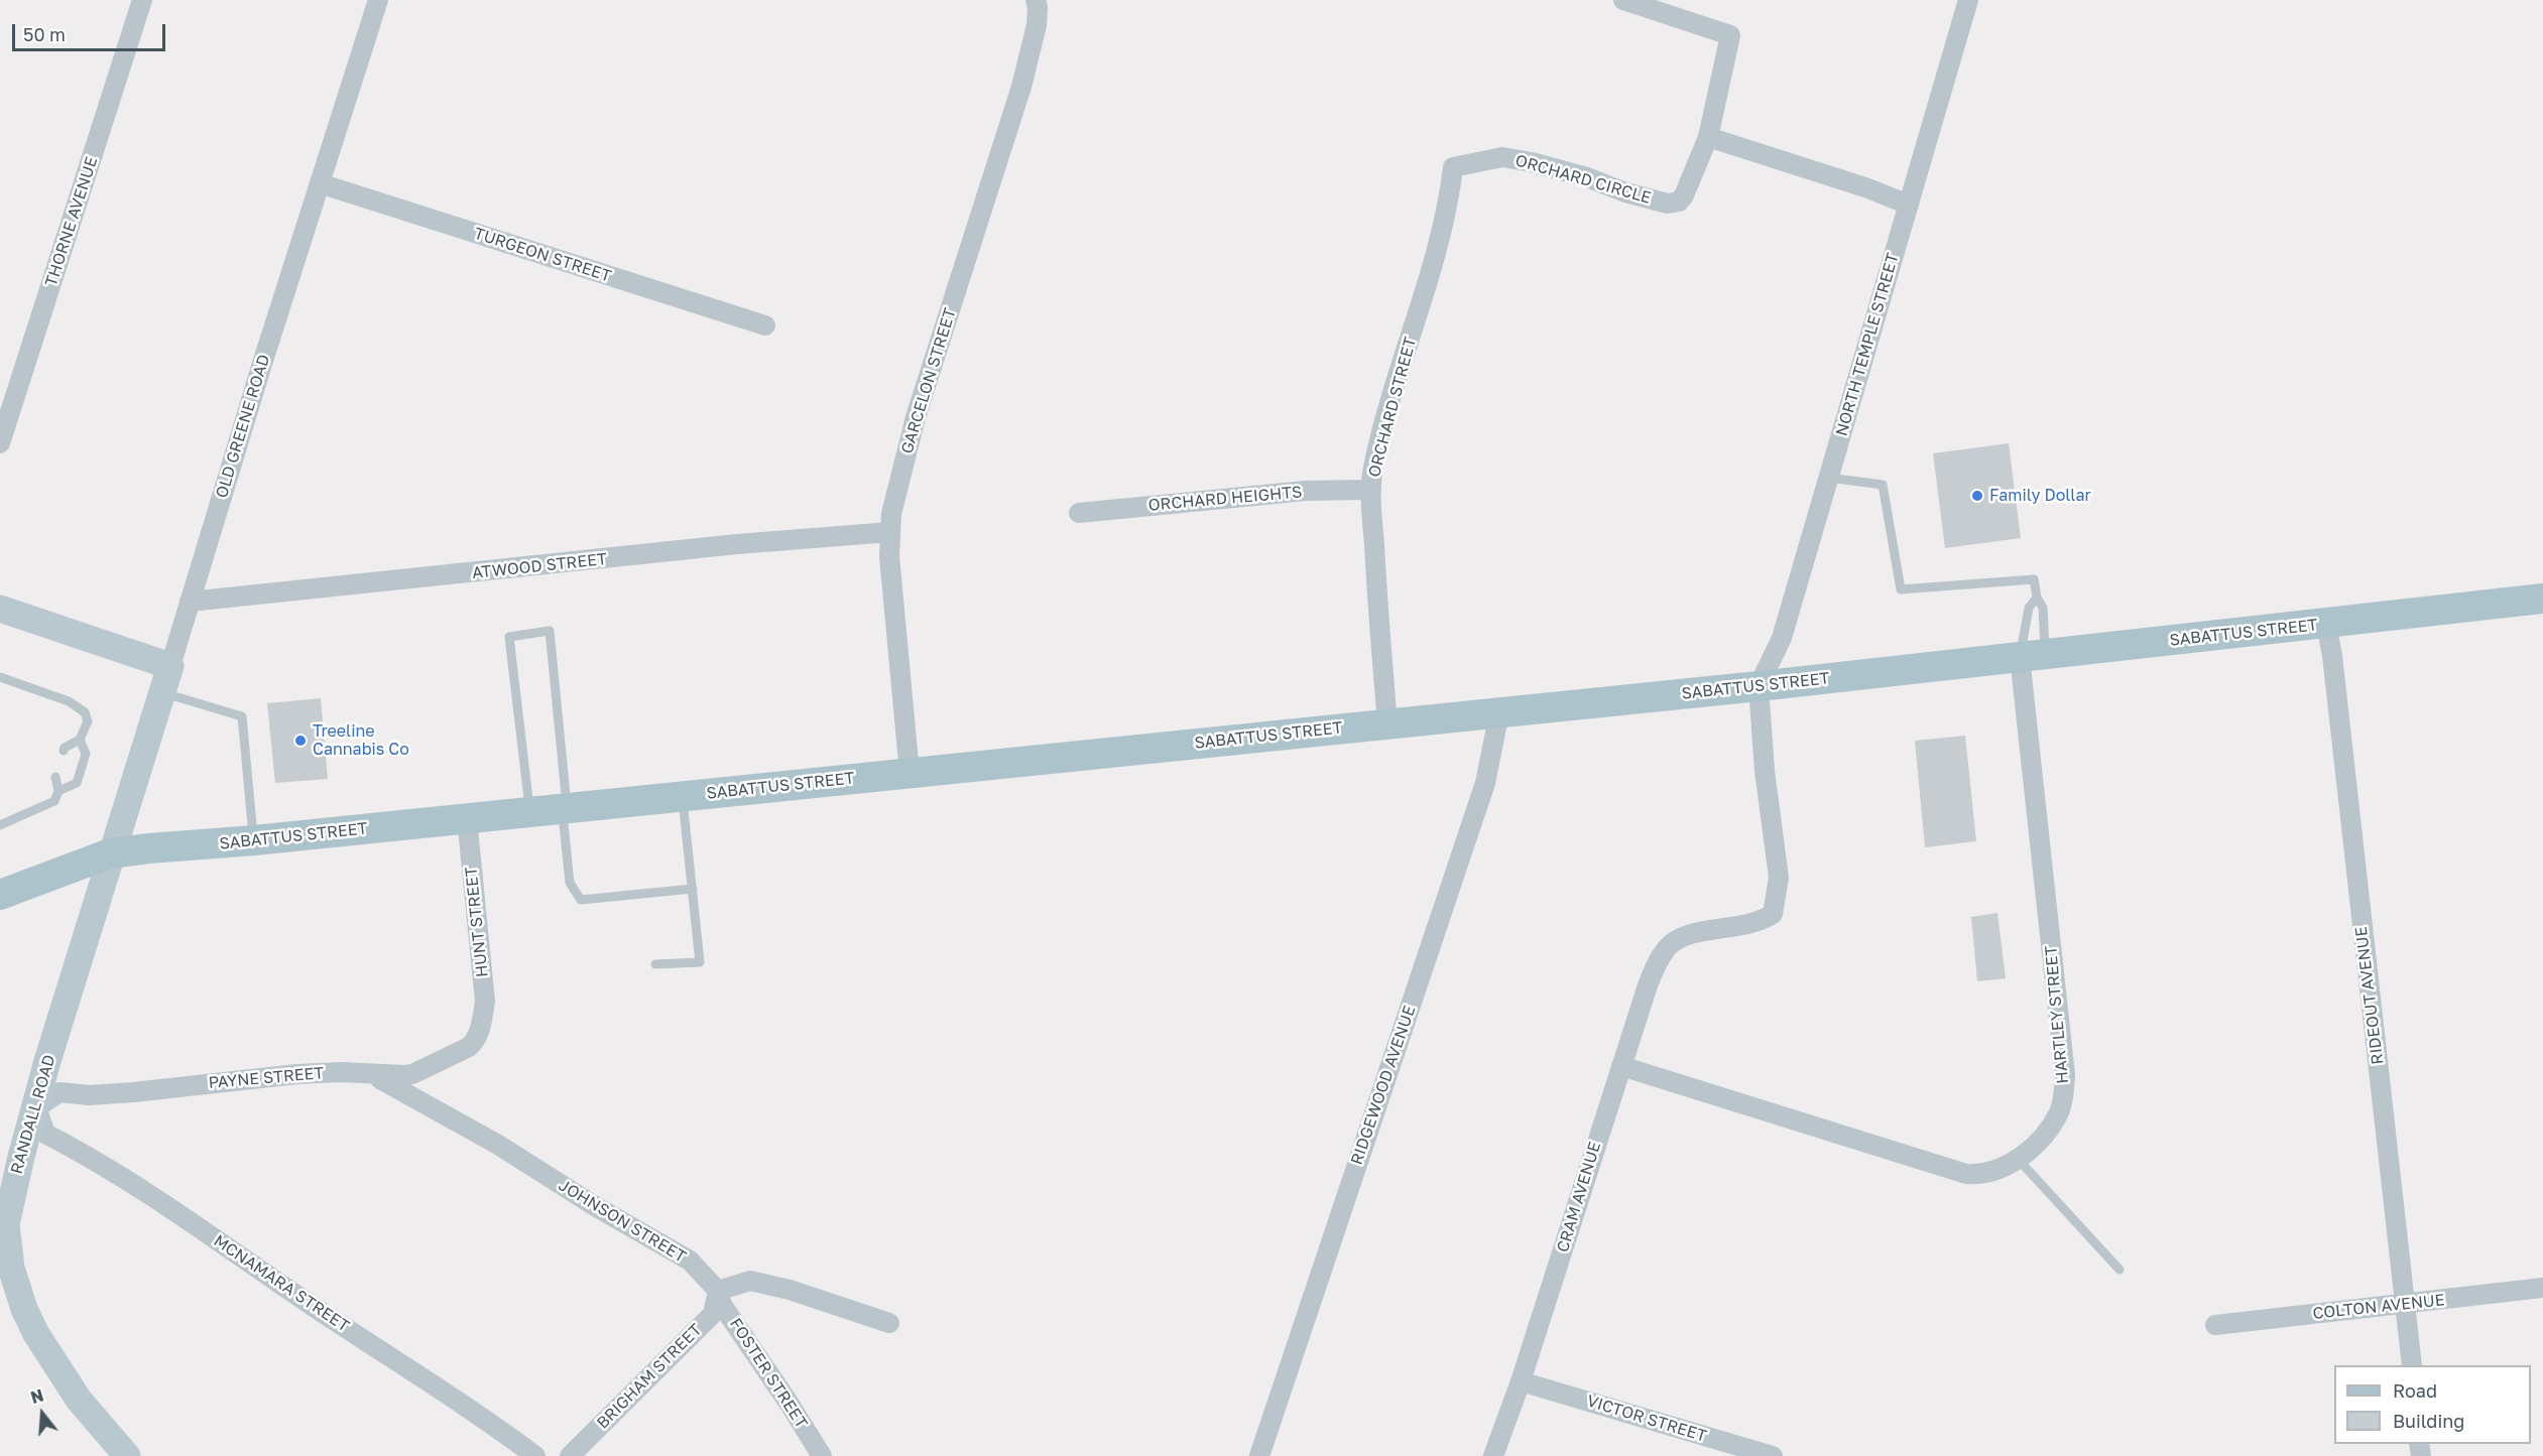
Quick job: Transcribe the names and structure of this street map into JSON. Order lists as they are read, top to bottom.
{
  "streets": {
    "main road": ["SABATTUS STREET"],
    "street": [
      "ORCHARD CIRCLE",
      "THORNE AVENUE",
      "TURGEON STREET",
      "NORTH TEMPLE STREET",
      "GARCELON STREET",
      "ORCHARD STREET",
      "OLD GREENE ROAD",
      "ORCHARD HEIGHTS",
      "ATWOOD STREET",
      "HUNT STREET",
      "RIDEOUT AVENUE",
      "HARTLEY STREET",
      "PAYNE STREET",
      "RIDGEWOOD AVENUE",
      "RANDALL ROAD",
      "CRAM AVENUE",
      "JOHNSON STREET",
      "MCNAMARA STREET",
      "COLTON AVENUE",
      "FOSTER STREET",
      "BRIGHAM STREET",
      "VICTOR STREET"
    ]
  },
  "crossings": [
    ["ORCHARD CIRCLE", "ORCHARD STREET"],
    ["TURGEON STREET", "OLD GREENE ROAD"],
    ["NORTH TEMPLE STREET", "SABATTUS STREET"],
    ["NORTH TEMPLE STREET", "CRAM AVENUE"],
    ["GARCELON STREET", "ATWOOD STREET"],
    ["GARCELON STREET", "SABATTUS STREET"],
    ["ORCHARD STREET", "ORCHARD HEIGHTS"],
    ["ORCHARD STREET", "SABATTUS STREET"],
    ["OLD GREENE ROAD", "ATWOOD STREET"],
    ["OLD GREENE ROAD", "SABATTUS STREET"],
    ["OLD GREENE ROAD", "RANDALL ROAD"],
    ["SABATTUS STREET", "HUNT STREET"],
    ["SABATTUS STREET", "RIDEOUT AVENUE"],
    ["SABATTUS STREET", "HARTLEY STREET"],
    ["SABATTUS STREET", "RIDGEWOOD AVENUE"],
    ["SABATTUS STREET", "RANDALL ROAD"],
    ["SABATTUS STREET", "CRAM AVENUE"],
    ["HUNT STREET", "PAYNE STREET"],
    ["RIDEOUT AVENUE", "COLTON AVENUE"],
    ["HARTLEY STREET", "CRAM AVENUE"],
    ["PAYNE STREET", "RANDALL ROAD"],
    ["PAYNE STREET", "JOHNSON STREET"],
    ["PAYNE STREET", "MCNAMARA STREET"],
    ["RANDALL ROAD", "MCNAMARA STREET"],
    ["CRAM AVENUE", "VICTOR STREET"],
    ["JOHNSON STREET", "FOSTER STREET"],
    ["JOHNSON STREET", "BRIGHAM STREET"],
    ["FOSTER STREET", "BRIGHAM STREET"]
  ],
  "places": ["Family Dollar", "Treeline Cannabis Co"],
  "legend": ["Road", "Building"],
  "scale_bar": "50 m",
  "north": "top"
}
